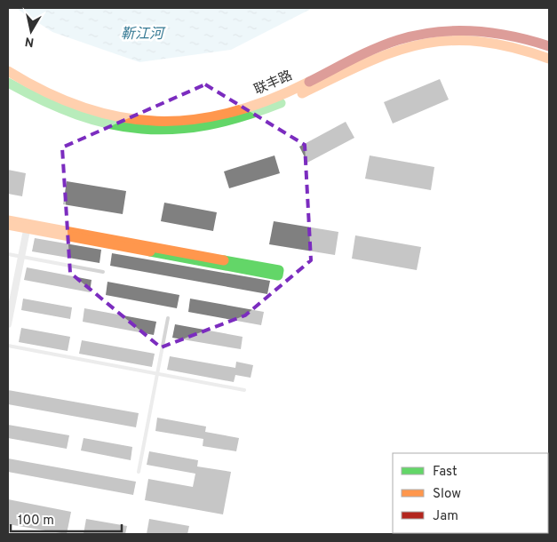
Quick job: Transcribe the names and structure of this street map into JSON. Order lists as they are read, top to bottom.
{
  "streets": {
    "main road": ["联丰路"]
  },
  "water": ["靳江河"],
  "legend": ["Fast", "Slow", "Jam"],
  "scale_bar": "100 m",
  "north": "bottom"
}
